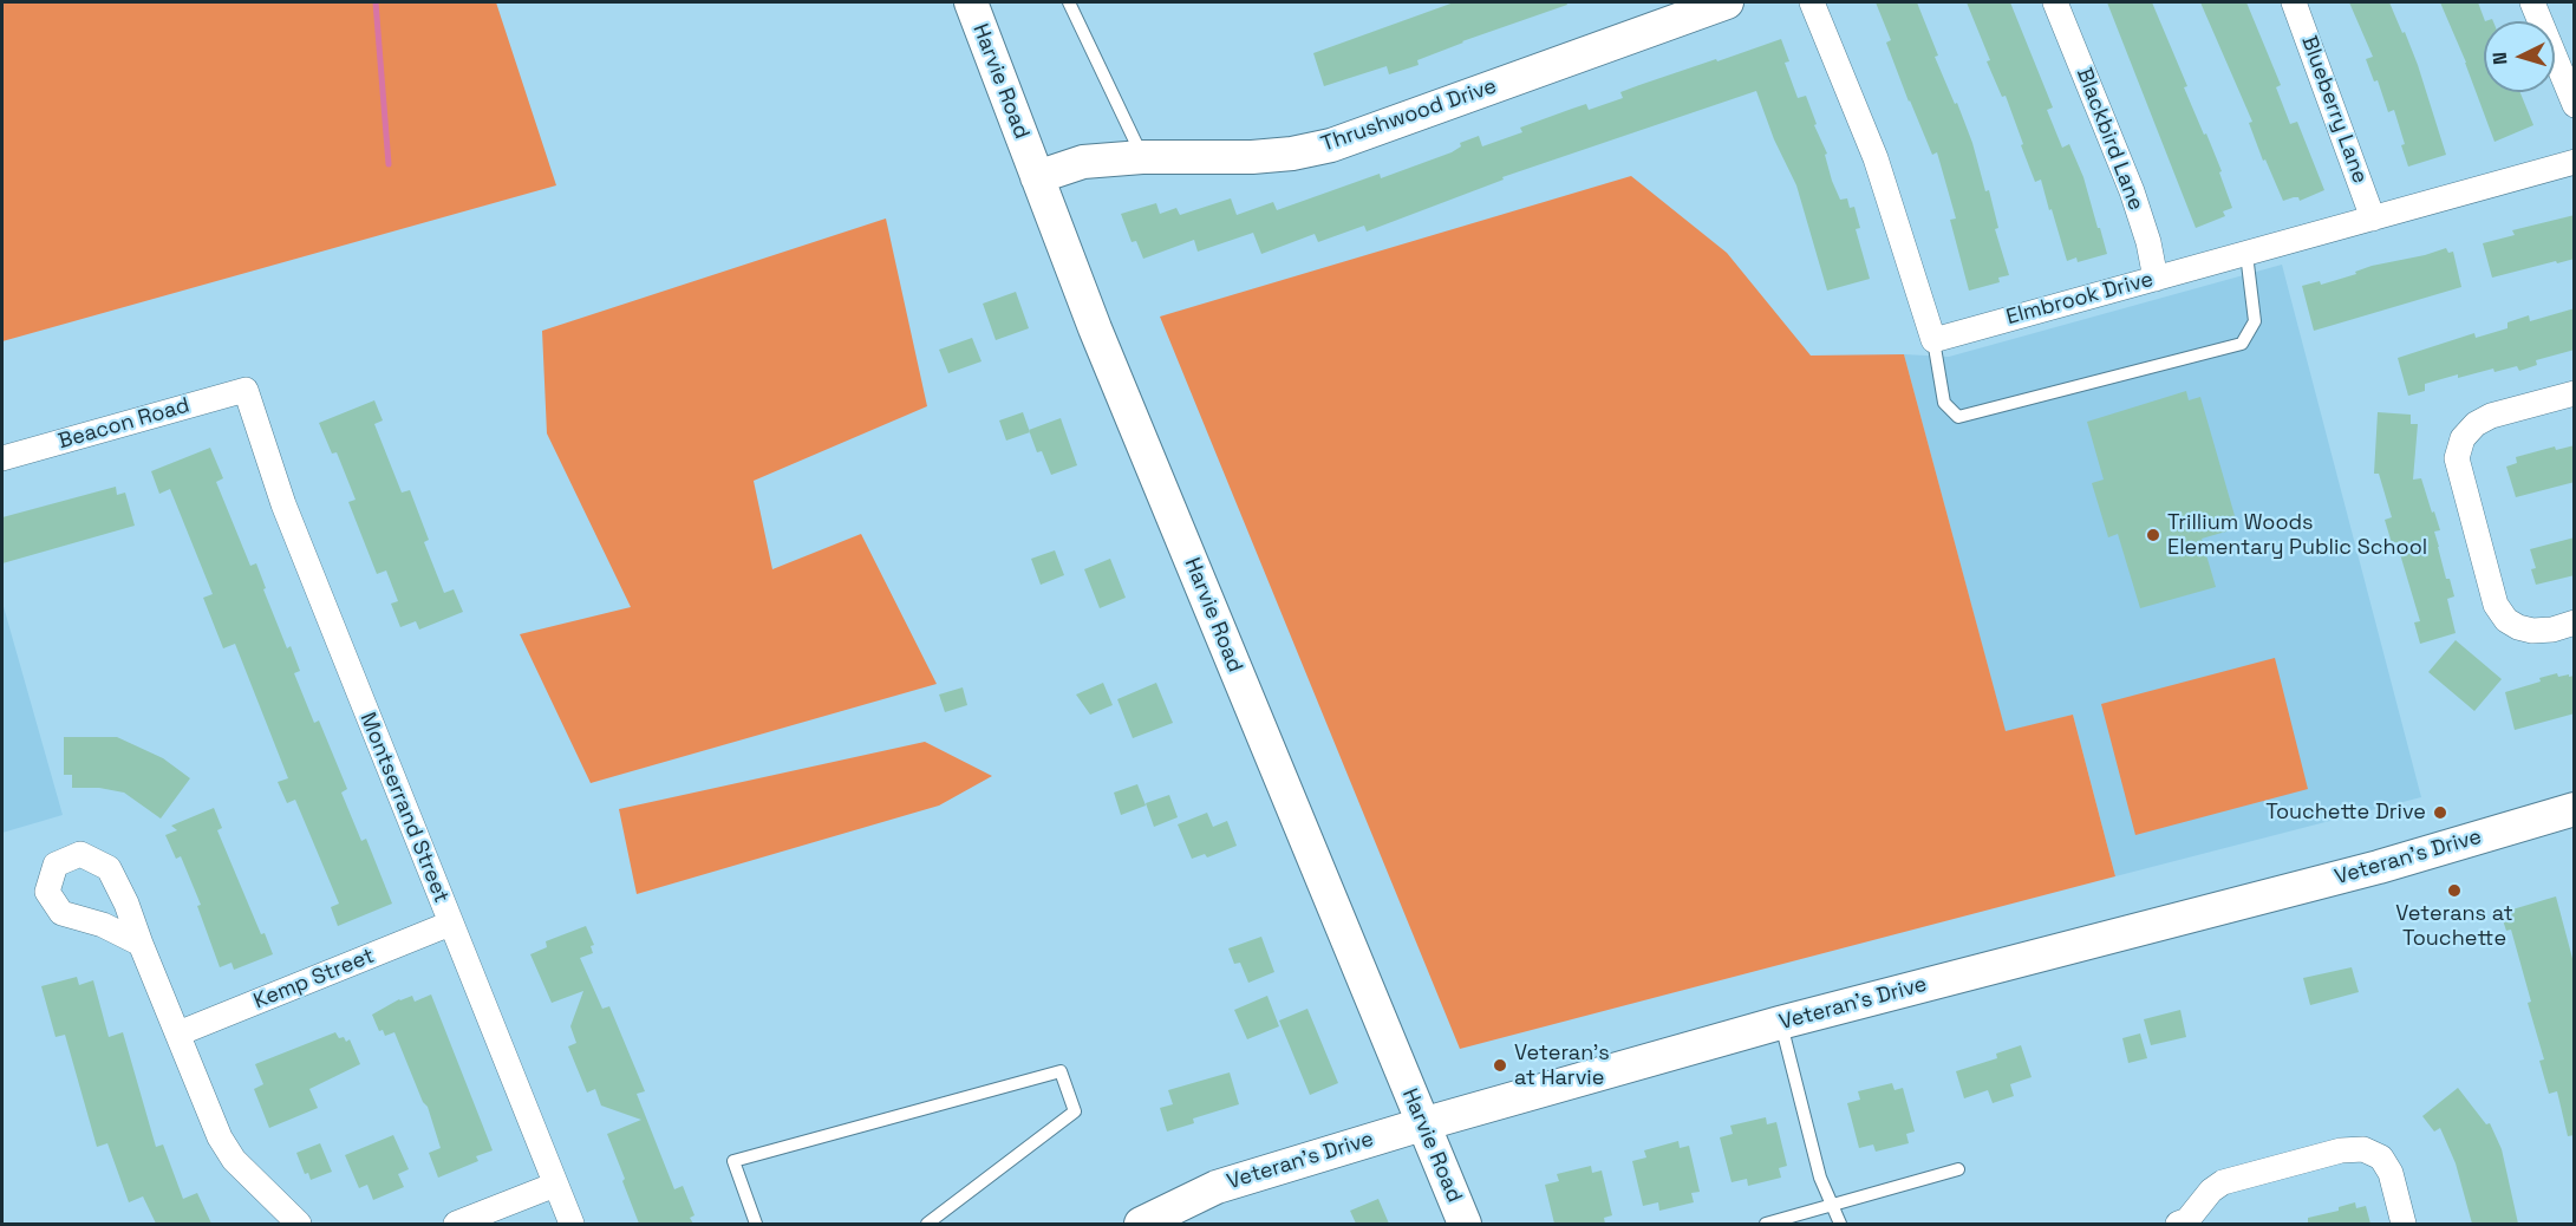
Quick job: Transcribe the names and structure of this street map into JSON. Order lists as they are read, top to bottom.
{
  "streets": {
    "street": [
      "Harvie Road",
      "Blueberry Lane",
      "Thrushwood Drive",
      "Blackbird Lane",
      "Elmbrook Drive",
      "Beacon Road",
      "Montserrand Street",
      "Veteran's Drive",
      "Kemp Street"
    ]
  },
  "crossings": [
    ["Harvie Road", "Thrushwood Drive"],
    ["Harvie Road", "Veteran's Drive"],
    ["Blueberry Lane", "Elmbrook Drive"],
    ["Blackbird Lane", "Elmbrook Drive"],
    ["Beacon Road", "Montserrand Street"],
    ["Montserrand Street", "Kemp Street"]
  ],
  "places": [
    "Trillium Woods Elementary Public School",
    "Touchette Drive",
    "Veterans at Touchette",
    "Veteran's at Harvie"
  ],
  "north": "left"
}
